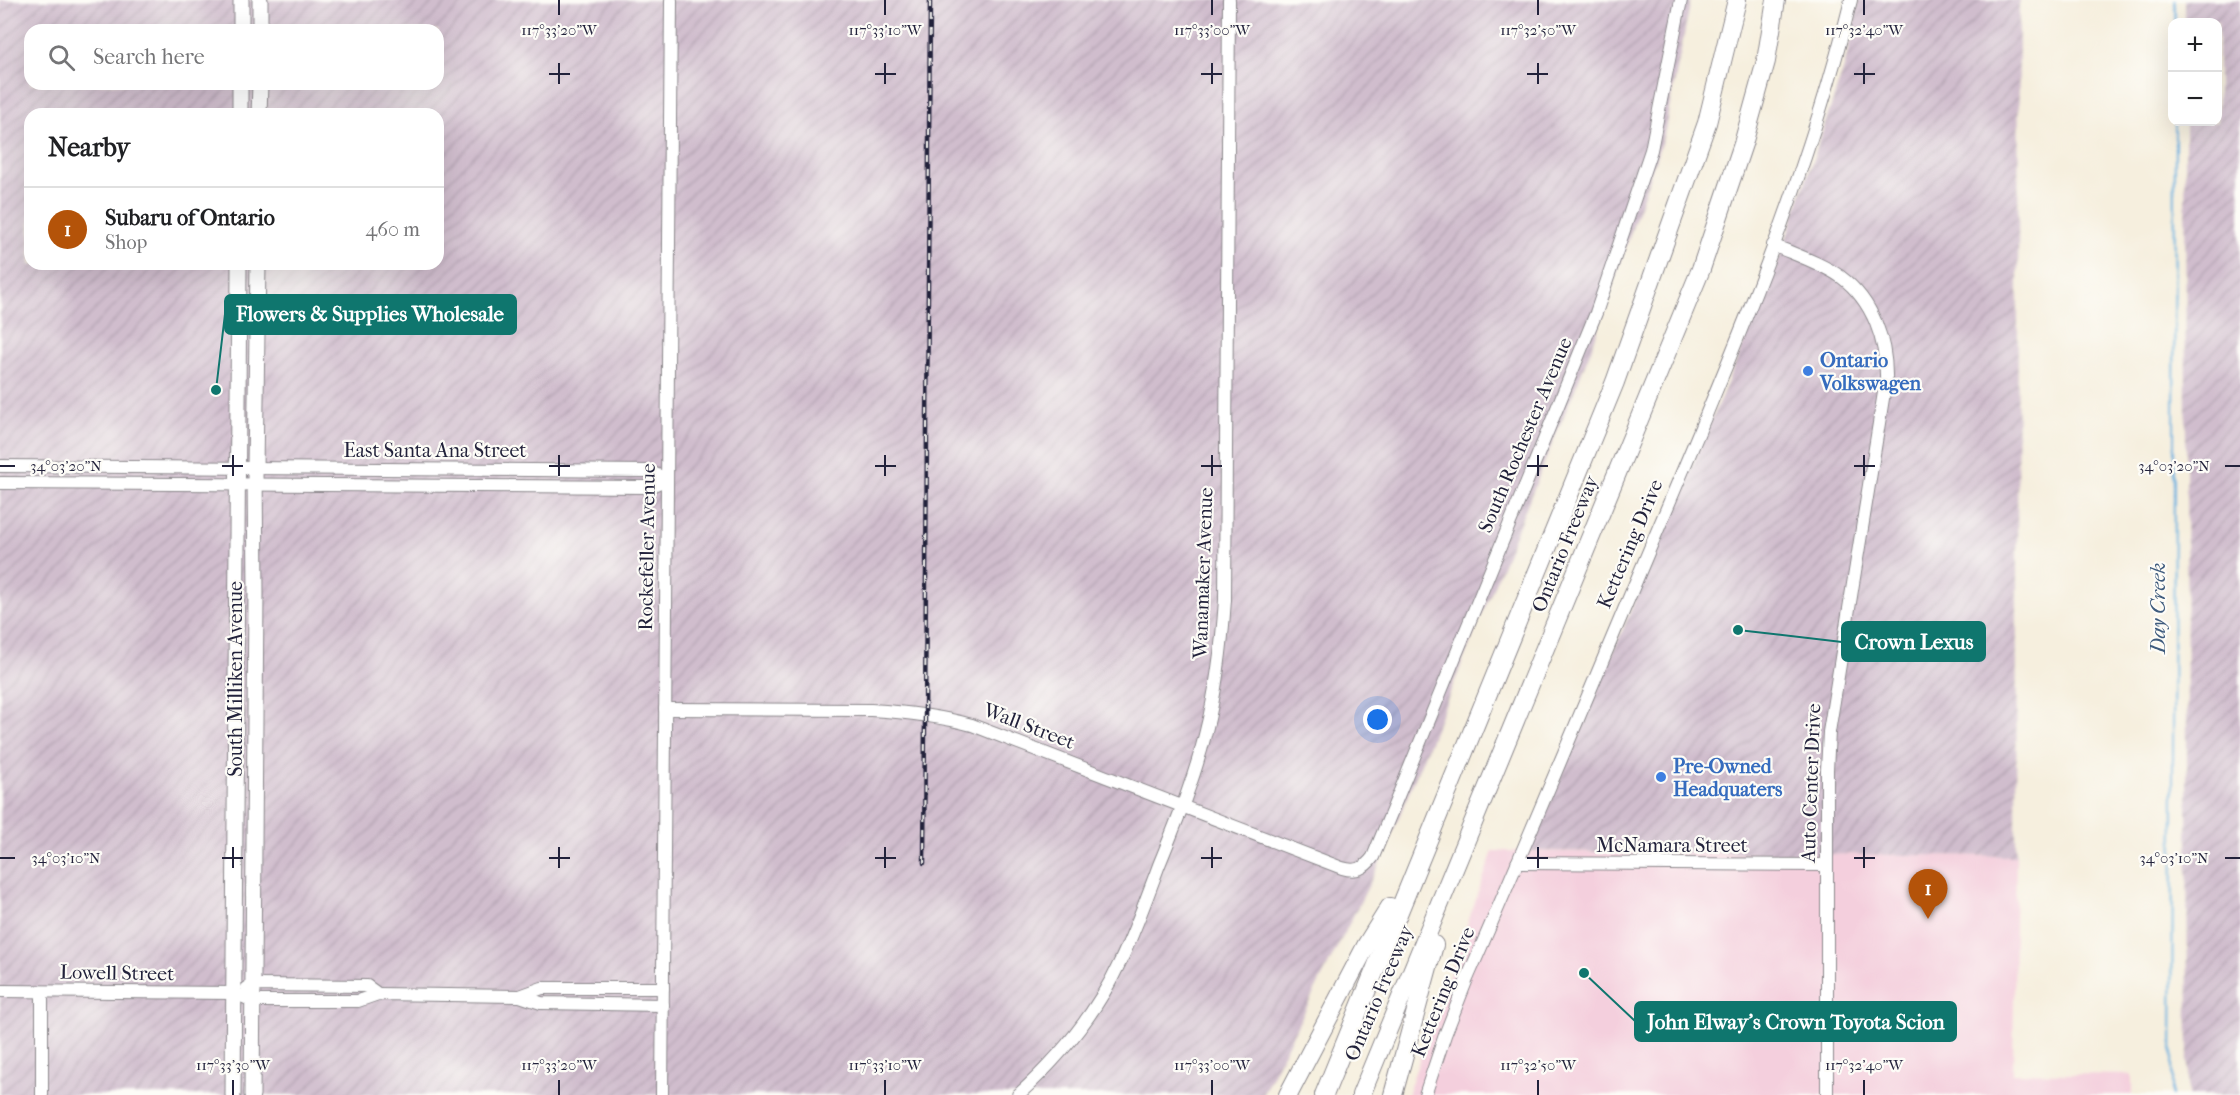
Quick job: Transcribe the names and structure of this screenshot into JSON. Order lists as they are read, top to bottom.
{
  "streets": {
    "highway": ["Ontario Freeway"],
    "main road": ["South Milliken Avenue"],
    "street": [
      "South Rochester Avenue",
      "East Santa Ana Street",
      "Kettering Drive",
      "Rockefeller Avenue",
      "Wanamaker Avenue",
      "Wall Street",
      "Auto Center Drive",
      "McNamara Street",
      "Lowell Street"
    ]
  },
  "crossings": [
    ["South Rochester Avenue", "Wall Street"],
    ["East Santa Ana Street", "Rockefeller Avenue"],
    ["East Santa Ana Street", "South Milliken Avenue"],
    ["Kettering Drive", "Auto Center Drive"],
    ["Kettering Drive", "McNamara Street"],
    ["Rockefeller Avenue", "Wall Street"],
    ["Rockefeller Avenue", "Lowell Street"],
    ["Wanamaker Avenue", "Wall Street"],
    ["South Milliken Avenue", "Lowell Street"],
    ["Auto Center Drive", "McNamara Street"]
  ],
  "water": ["Day Creek"],
  "places": [
    "Ontario Volkswagen",
    "Flowers & Supplies Wholesale",
    "Crown Lexus",
    "Pre-Owned Headquaters",
    "John Elway's Crown Toyota Scion"
  ],
  "page": {
    "map_buttons": ["+", "−"],
    "search": "Search here",
    "heading": "Nearby",
    "list": [
      {
        "mark": "1",
        "name": "Subaru of Ontario",
        "note": "Shop",
        "value": "460 m"
      }
    ],
    "pins": "1"
  },
  "coordinates": [
    "117°33'20\"W",
    "117°33'10\"W",
    "117°33'00\"W",
    "117°32'50\"W",
    "117°32'40\"W",
    "34°03'20\"N",
    "34°03'10\"N",
    "117°33'30\"W"
  ]
}
